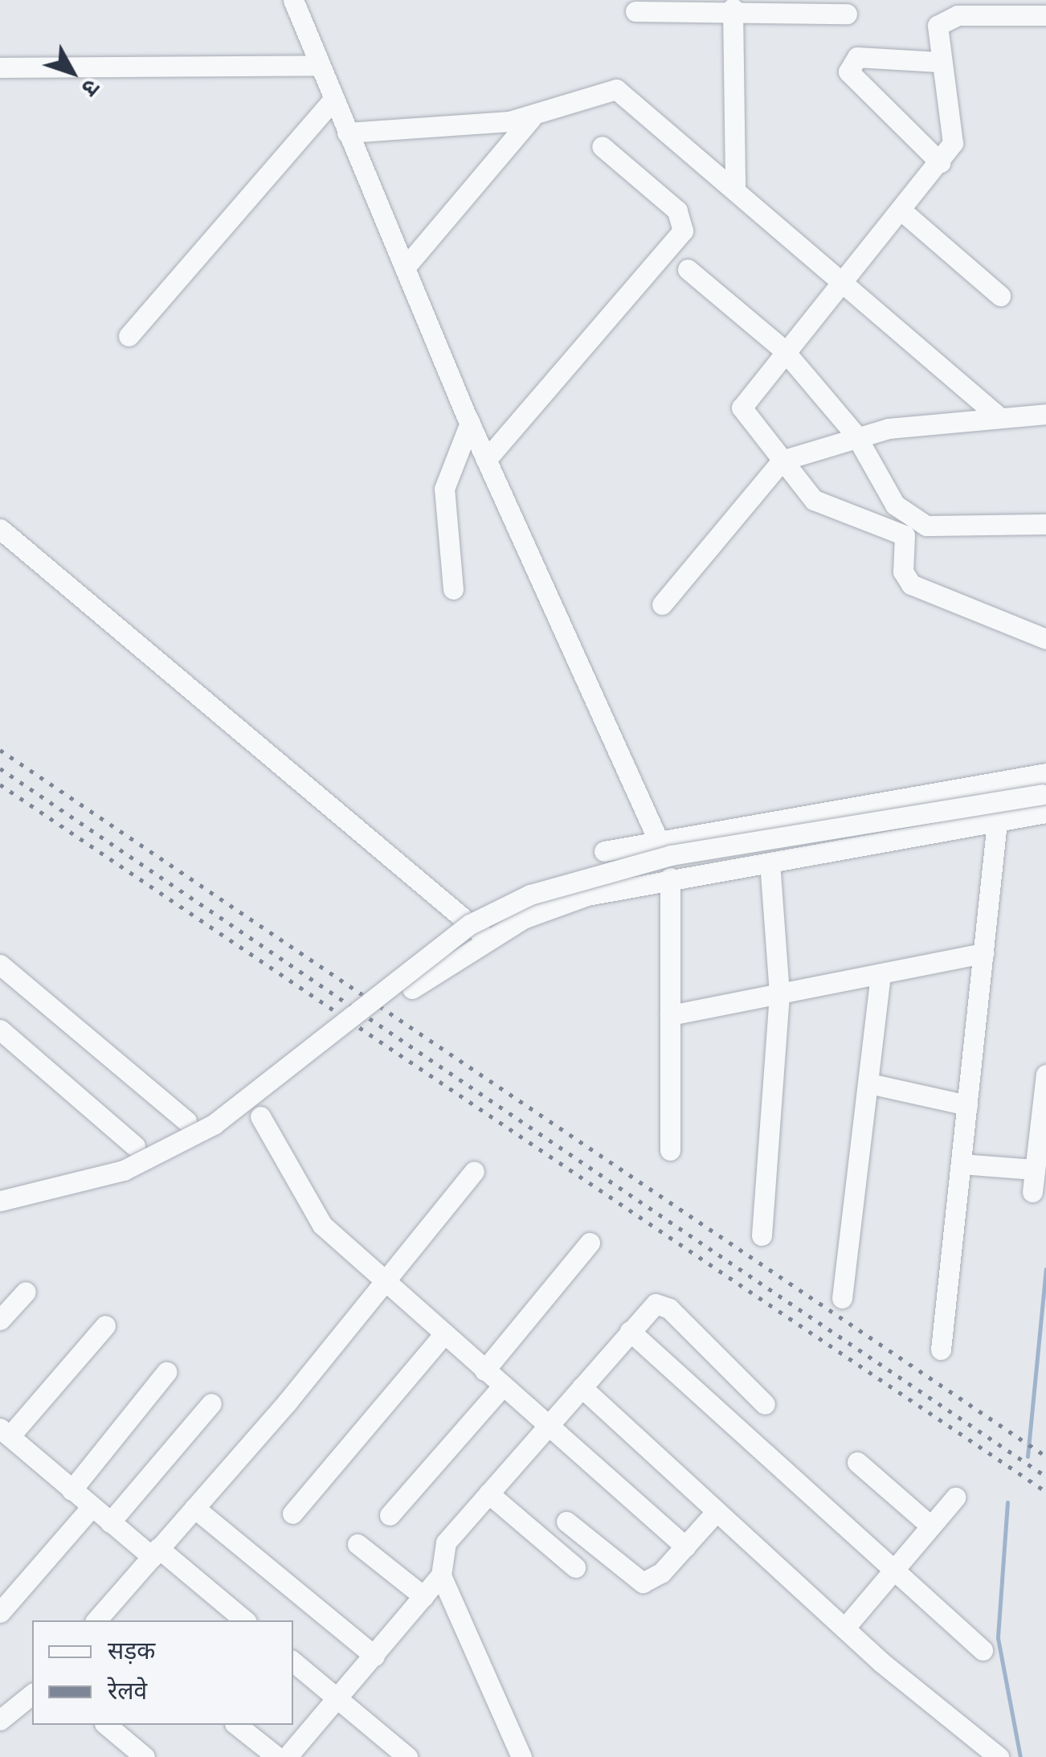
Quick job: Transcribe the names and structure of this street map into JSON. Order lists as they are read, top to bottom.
{
  "legend": ["सड़क", "रेलवे"],
  "north": "bottom right"
}
